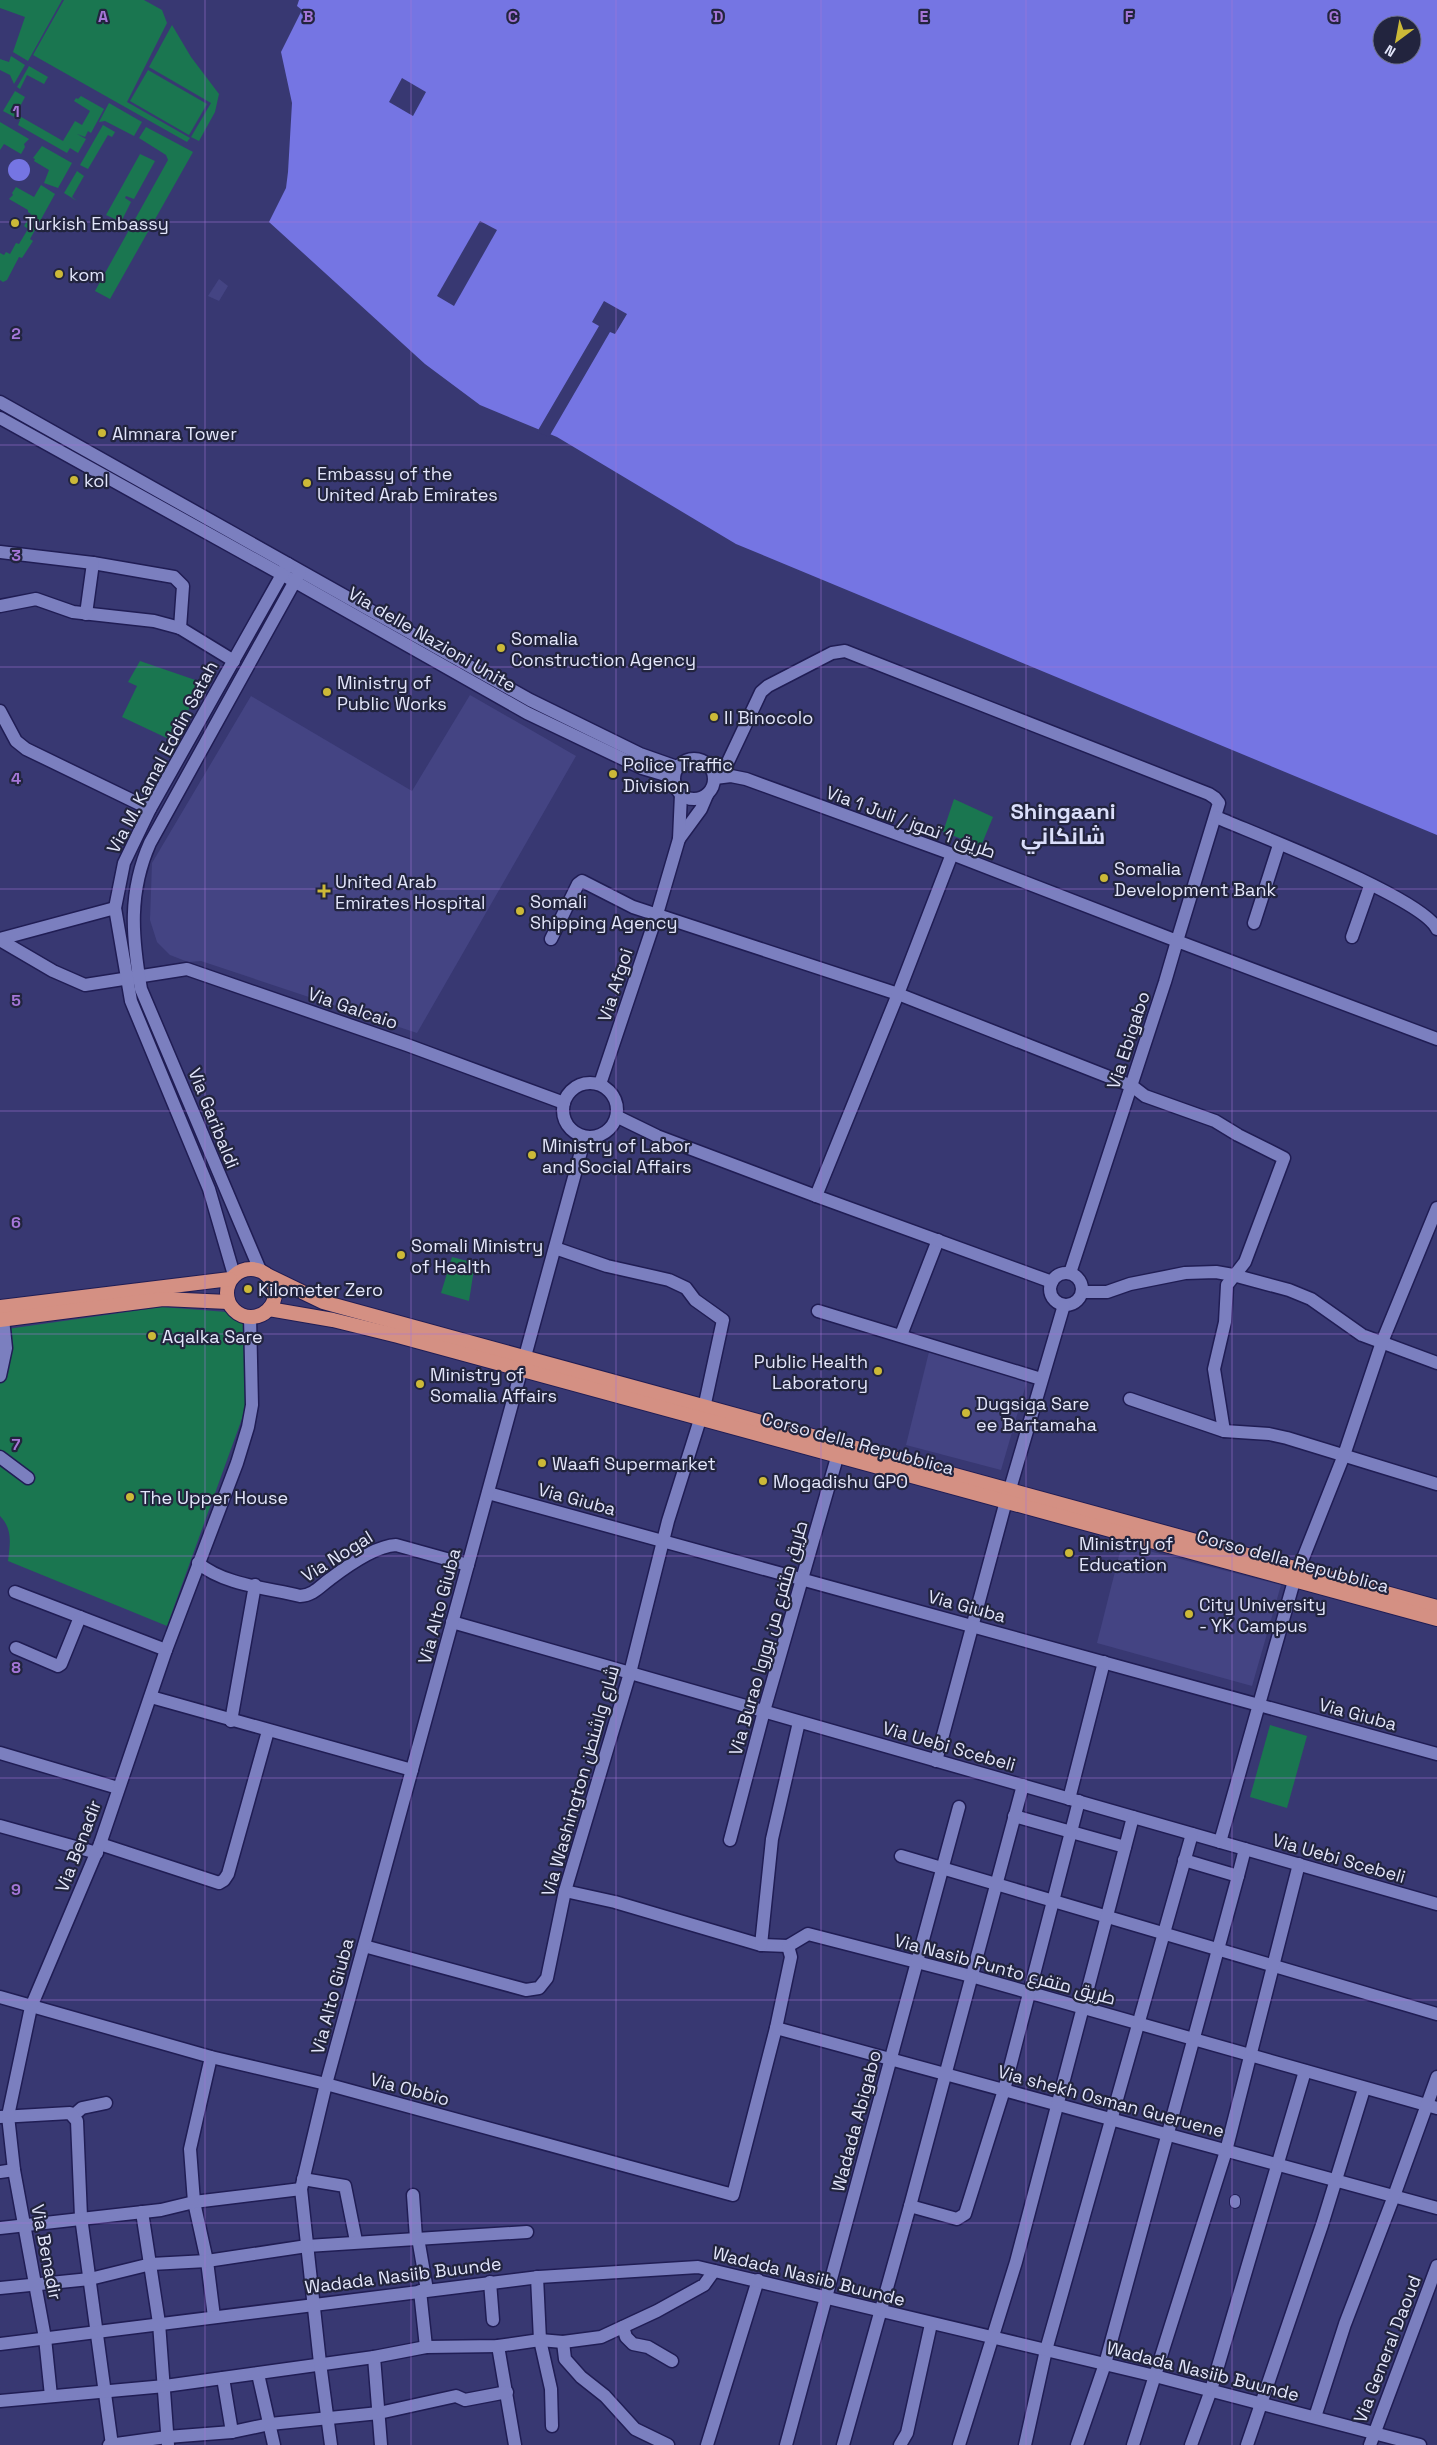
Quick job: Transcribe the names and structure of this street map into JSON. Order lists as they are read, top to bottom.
{
  "streets": {
    "highway": ["Corso della Repubblica"],
    "street": [
      "Via delle Nazioni Unite",
      "Via M. Kamal Eddin Satah",
      "Via 1 Juli / طريق 1 تموز",
      "Via Afgoi",
      "Via Galcaio",
      "Via Ebigabo",
      "Via Garibaldi",
      "Via Giuba",
      "Via Nogal",
      "Via Alto Giuba",
      "Via Burao طريق متفرع من بوروا",
      "Via Uebi Scebeli",
      "Via Washington شارع واشنطن",
      "Via Benadir",
      "Via Nasib Punto طريق متفرع",
      "Via Obbio",
      "Via shekh Osman Gueruene",
      "Wadada Abigabo",
      "Wadada Nasiib Buunde",
      "Via General Daoud"
    ]
  },
  "crossings": [
    ["Via delle Nazioni Unite", "Via M. Kamal Eddin Satah"],
    ["Via delle Nazioni Unite", "Via 1 Juli / طريق 1 تموز"],
    ["Via M. Kamal Eddin Satah", "Via Galcaio"],
    ["Via M. Kamal Eddin Satah", "Via Garibaldi"],
    ["Via 1 Juli / طريق 1 تموز", "Via Ebigabo"],
    ["Via Afgoi", "Via Galcaio"],
    ["Via Afgoi", "Via Alto Giuba"],
    ["Via Galcaio", "Via Garibaldi"],
    ["Via Galcaio", "Via Alto Giuba"],
    ["Via Garibaldi", "Via Benadir"],
    ["Via Giuba", "Via Alto Giuba"],
    ["Via Giuba", "Via Burao طريق متفرع من بوروا"],
    ["Via Giuba", "Via Washington شارع واشنطن"],
    ["Via Nogal", "Via Alto Giuba"],
    ["Via Nogal", "Via Benadir"],
    ["Via Alto Giuba", "Via Uebi Scebeli"],
    ["Via Alto Giuba", "Via Washington شارع واشنطن"],
    ["Via Alto Giuba", "Via Obbio"],
    ["Via Alto Giuba", "Wadada Nasiib Buunde"],
    ["Via Burao طريق متفرع من بوروا", "Via Uebi Scebeli"],
    ["Via Uebi Scebeli", "Via Washington شارع واشنطن"],
    ["Via Benadir", "Via Obbio"],
    ["Via Benadir", "Wadada Nasiib Buunde"],
    ["Via Nasib Punto طريق متفرع", "Wadada Abigabo"],
    ["Via Obbio", "Via shekh Osman Gueruene"],
    ["Via shekh Osman Gueruene", "Wadada Abigabo"],
    ["Wadada Abigabo", "Wadada Nasiib Buunde"],
    ["Wadada Nasiib Buunde", "Via General Daoud"]
  ],
  "districts": ["Shingaani شانكاني"],
  "places": {
    "other": [
      "Turkish Embassy",
      "kom",
      "Almnara Tower",
      "kol",
      "Embassy of the United Arab Emirates",
      "Somalia Construction Agency",
      "Ministry of Public Works",
      "Il Binocolo",
      "Police Traffic Division",
      "Somalia Development Bank",
      "Somali Shipping Agency",
      "Ministry of Labor and Social Affairs",
      "Somali Ministry of Health",
      "Kilometer Zero",
      "Aqalka Sare",
      "Public Health Laboratory",
      "Ministry of Somalia Affairs",
      "Dugsiga Sare ee Bartamaha",
      "Waafi Supermarket",
      "Mogadishu GPO",
      "The Upper House",
      "Ministry of Education",
      "City University - YK Campus"
    ],
    "health": ["United Arab Emirates Hospital"]
  },
  "north": "bottom left",
  "grid": {
    "columns": [
      "A",
      "B",
      "C",
      "D",
      "E",
      "F",
      "G"
    ],
    "rows": [
      "1",
      "2",
      "3",
      "4",
      "5",
      "6",
      "7",
      "8",
      "9"
    ]
  }
}
